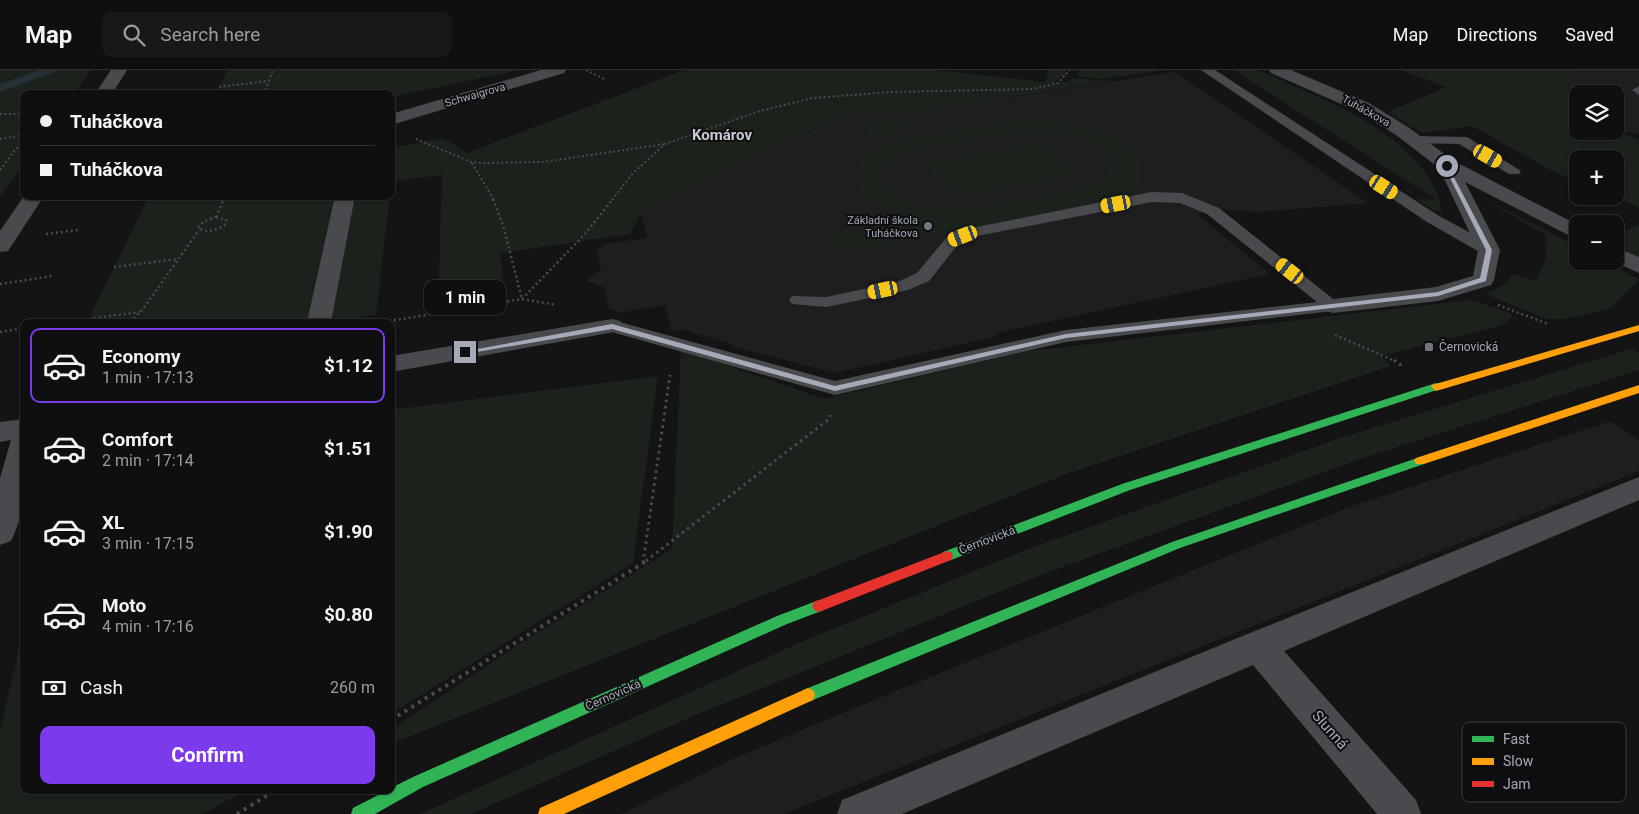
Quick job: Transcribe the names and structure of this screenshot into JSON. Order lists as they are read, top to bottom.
{
  "streets": {
    "main road": ["Černovická"],
    "street": ["Schwaigrova", "Tuháčkova", "Slunná"]
  },
  "districts": ["Komárov"],
  "places": {
    "other": ["Základní škola Tuháčkova"],
    "transit": ["Černovická"]
  },
  "legend": ["Fast", "Slow", "Jam"],
  "page": {
    "header": "Map",
    "search": "Search here",
    "nav": ["Map", "Directions", "Saved"],
    "map_buttons": ["+", "−"],
    "banner": ["Tuháčkova", "Tuháčkova"],
    "bubble": "1 min",
    "list": [
      {
        "name": "Economy",
        "note": "1 min · 17:13",
        "value": "$1.12"
      },
      {
        "name": "Comfort",
        "note": "2 min · 17:14",
        "value": "$1.51"
      },
      {
        "name": "XL",
        "note": "3 min · 17:15",
        "value": "$1.90"
      },
      {
        "name": "Moto",
        "note": "4 min · 17:16",
        "value": "$0.80"
      }
    ],
    "pay": ["Cash", "260 m"],
    "buttons": "Confirm"
  }
}
